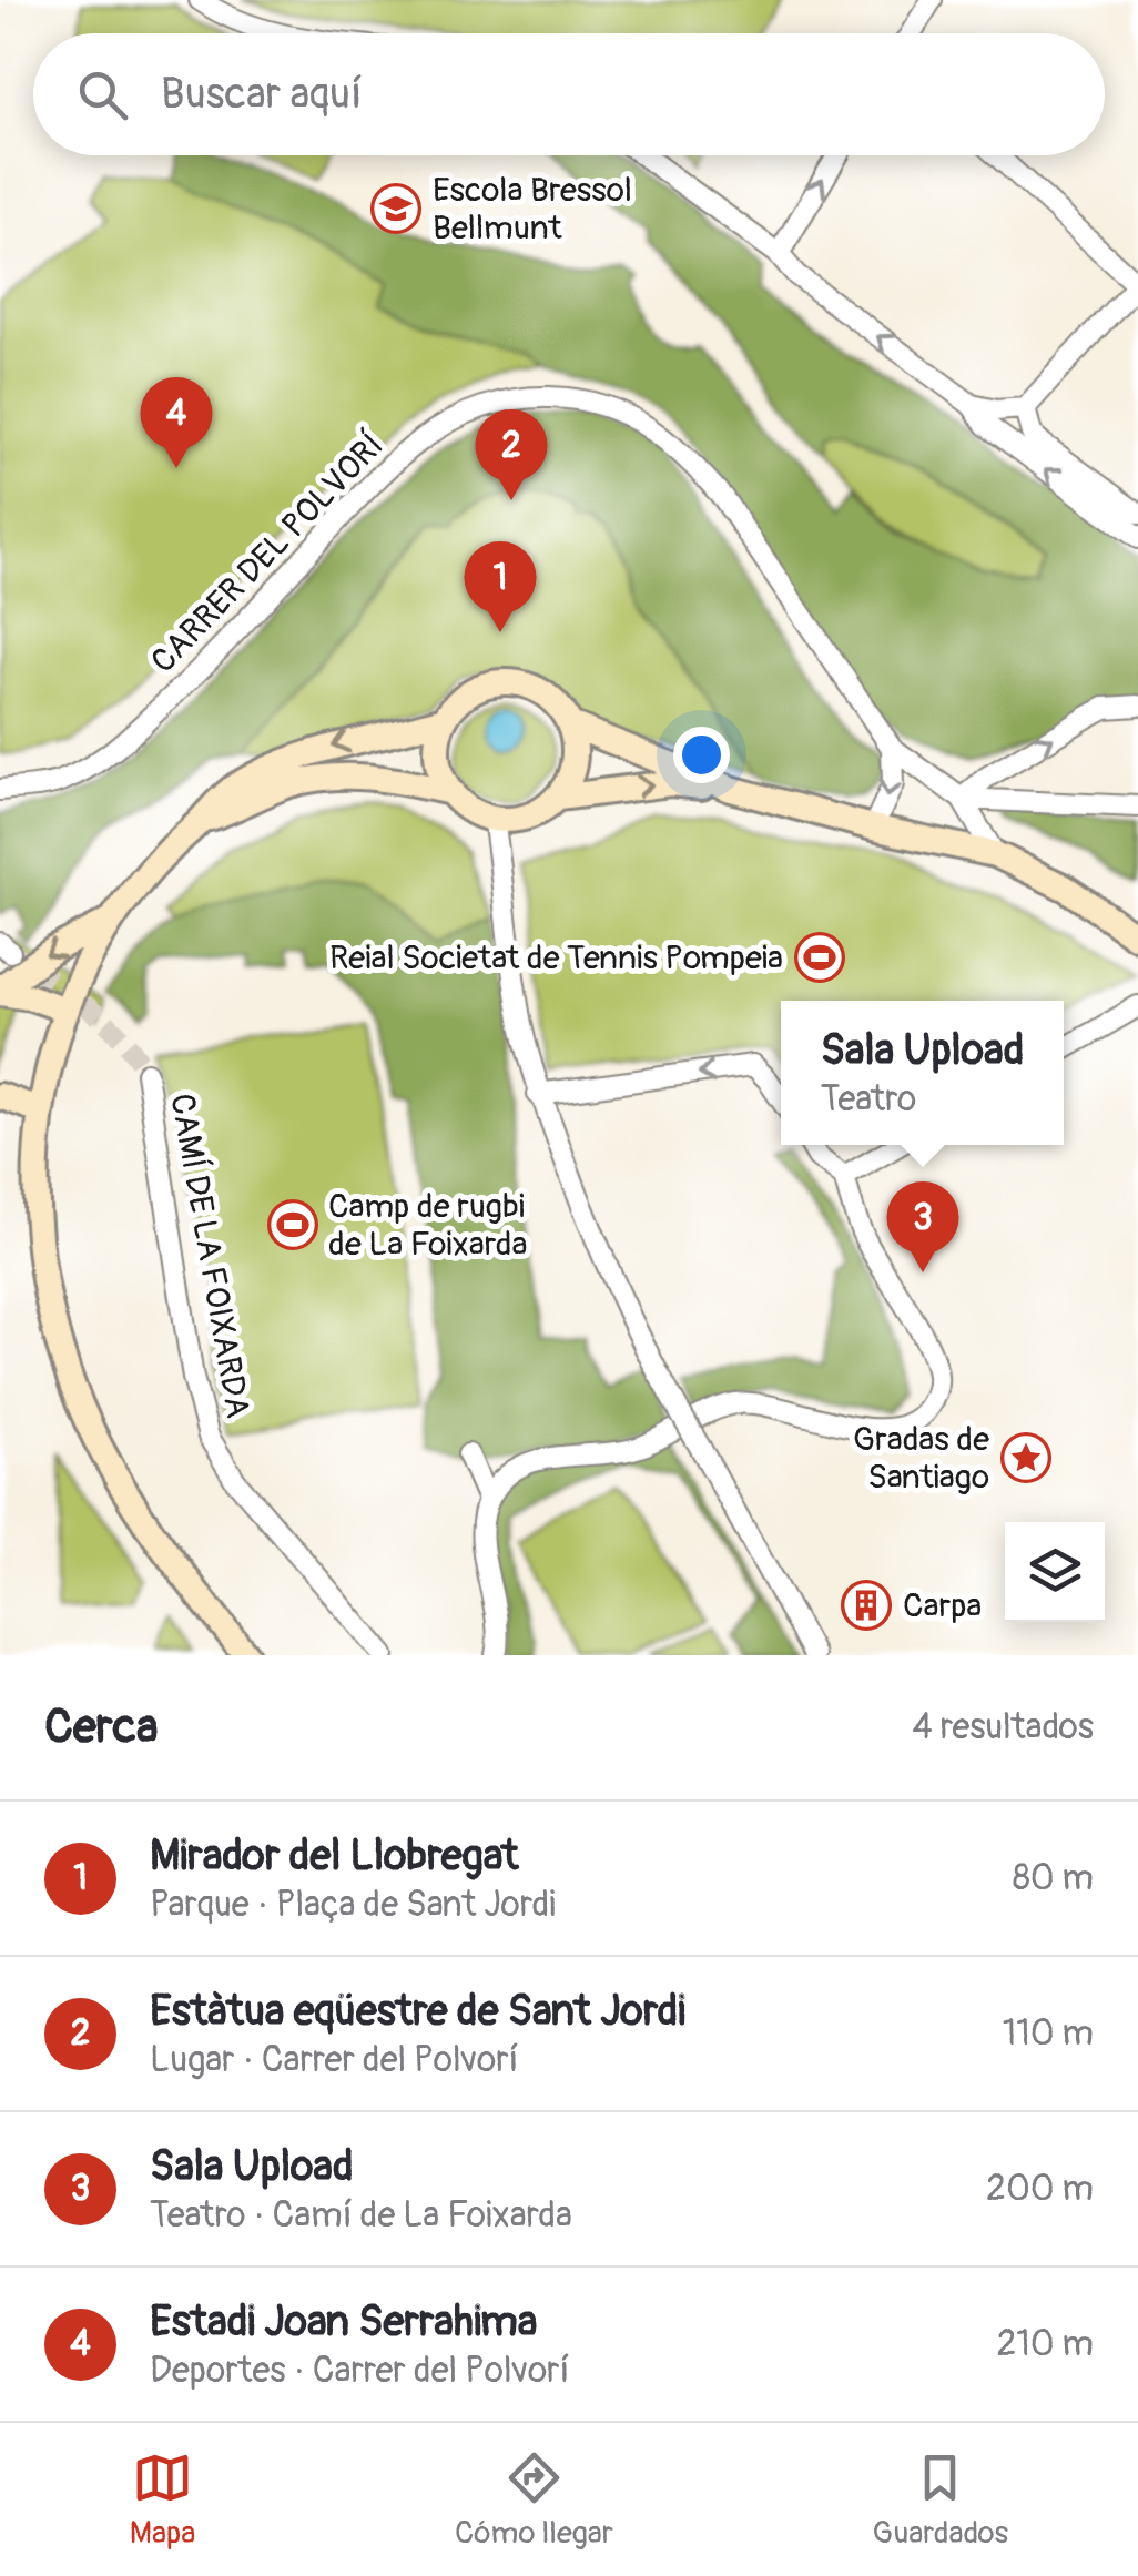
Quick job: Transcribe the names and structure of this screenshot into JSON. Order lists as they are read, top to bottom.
{
  "streets": {
    "street": ["CARRER DEL POLVORÍ", "CAMÍ DE LA FOIXARDA"]
  },
  "places": {
    "school or university": ["Escola Bressol Bellmunt"],
    "sports": ["Reial Societat de Tennis Pompeia", "Camp de rugbi de La Foixarda"],
    "place": ["Gradas de Santiago"],
    "building": ["Carpa"]
  },
  "page": {
    "search": "Buscar aquí",
    "pins": [
      "4",
      "2",
      "1",
      "3"
    ],
    "popup": ["Sala Upload", "Teatro"],
    "heading": ["Cerca", "4 resultados"],
    "list": [
      {
        "mark": "1",
        "name": "Mirador del Llobregat",
        "note": "Parque · Plaça de Sant Jordi",
        "value": "80 m"
      },
      {
        "mark": "2",
        "name": "Estàtua eqüestre de Sant Jordi",
        "note": "Lugar · Carrer del Polvorí",
        "value": "110 m"
      },
      {
        "mark": "3",
        "name": "Sala Upload",
        "note": "Teatro · Camí de La Foixarda",
        "value": "200 m"
      },
      {
        "mark": "4",
        "name": "Estadi Joan Serrahima",
        "note": "Deportes · Carrer del Polvorí",
        "value": "210 m"
      }
    ],
    "nav": ["Mapa", "Cómo llegar", "Guardados"]
  }
}
